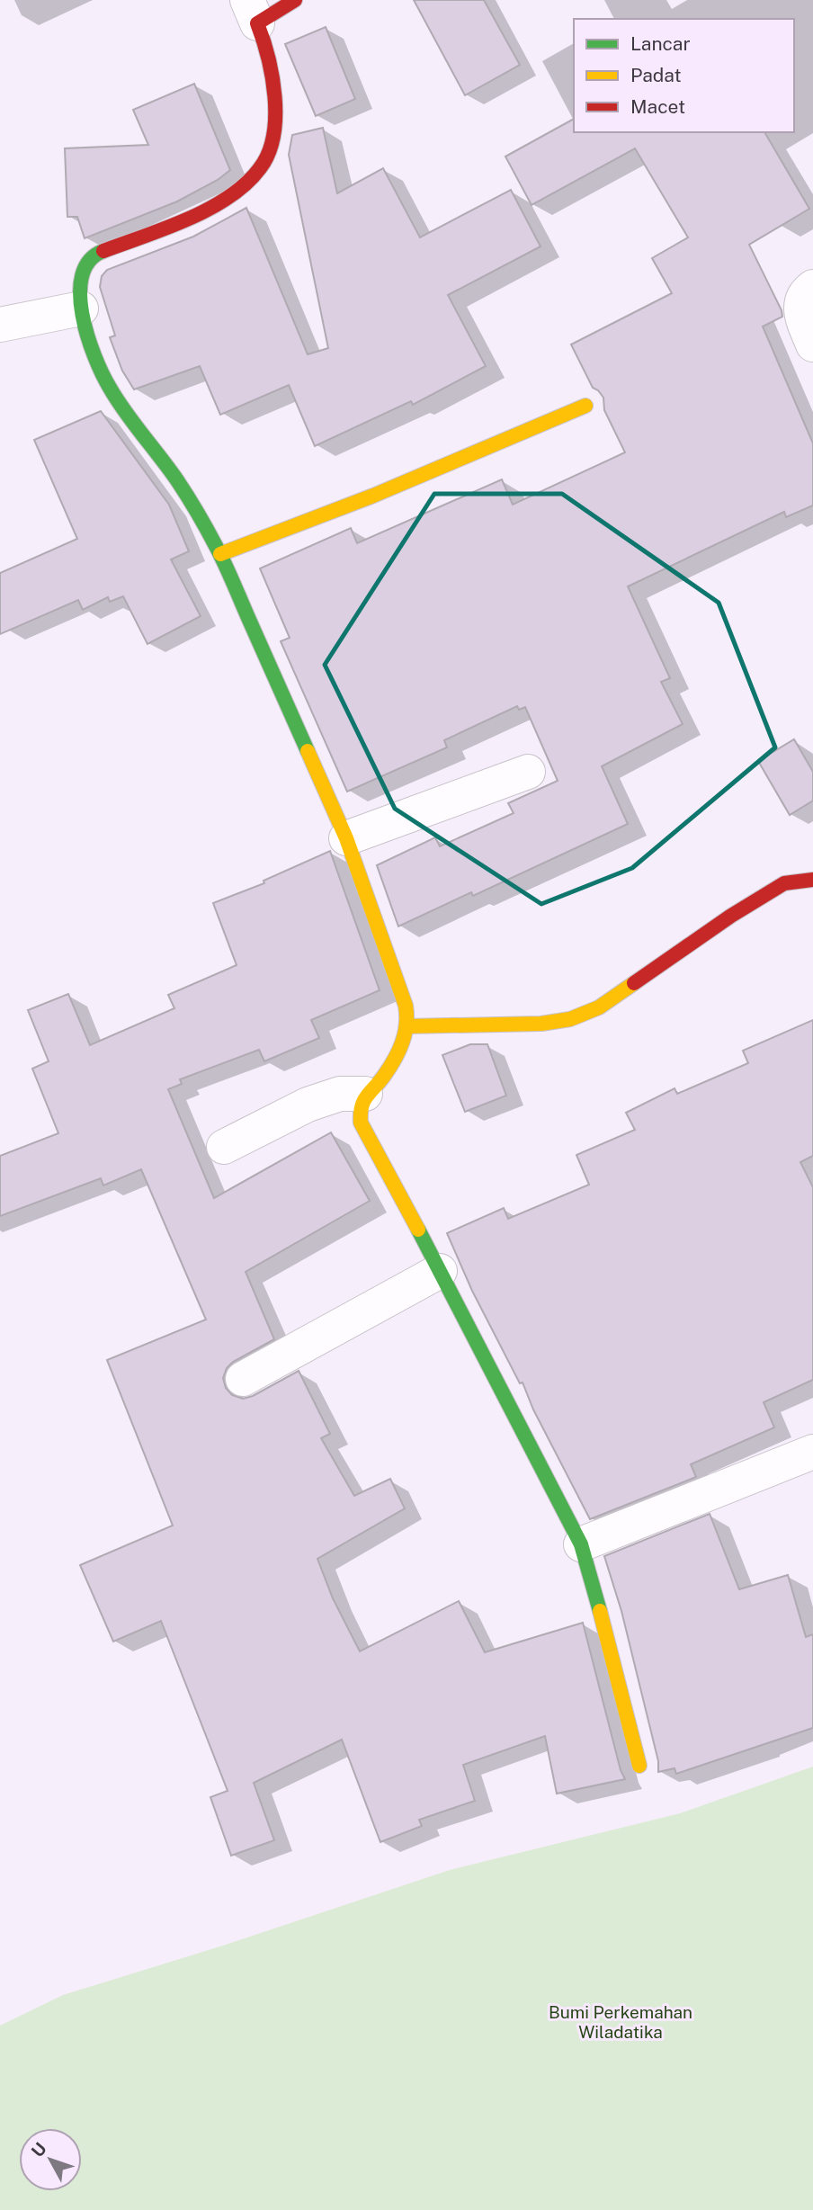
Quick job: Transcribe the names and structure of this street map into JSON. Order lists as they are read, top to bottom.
{
  "parks": ["Bumi Perkemahan Wiladatika"],
  "legend": ["Lancar", "Padat", "Macet"],
  "north": "top left"
}
